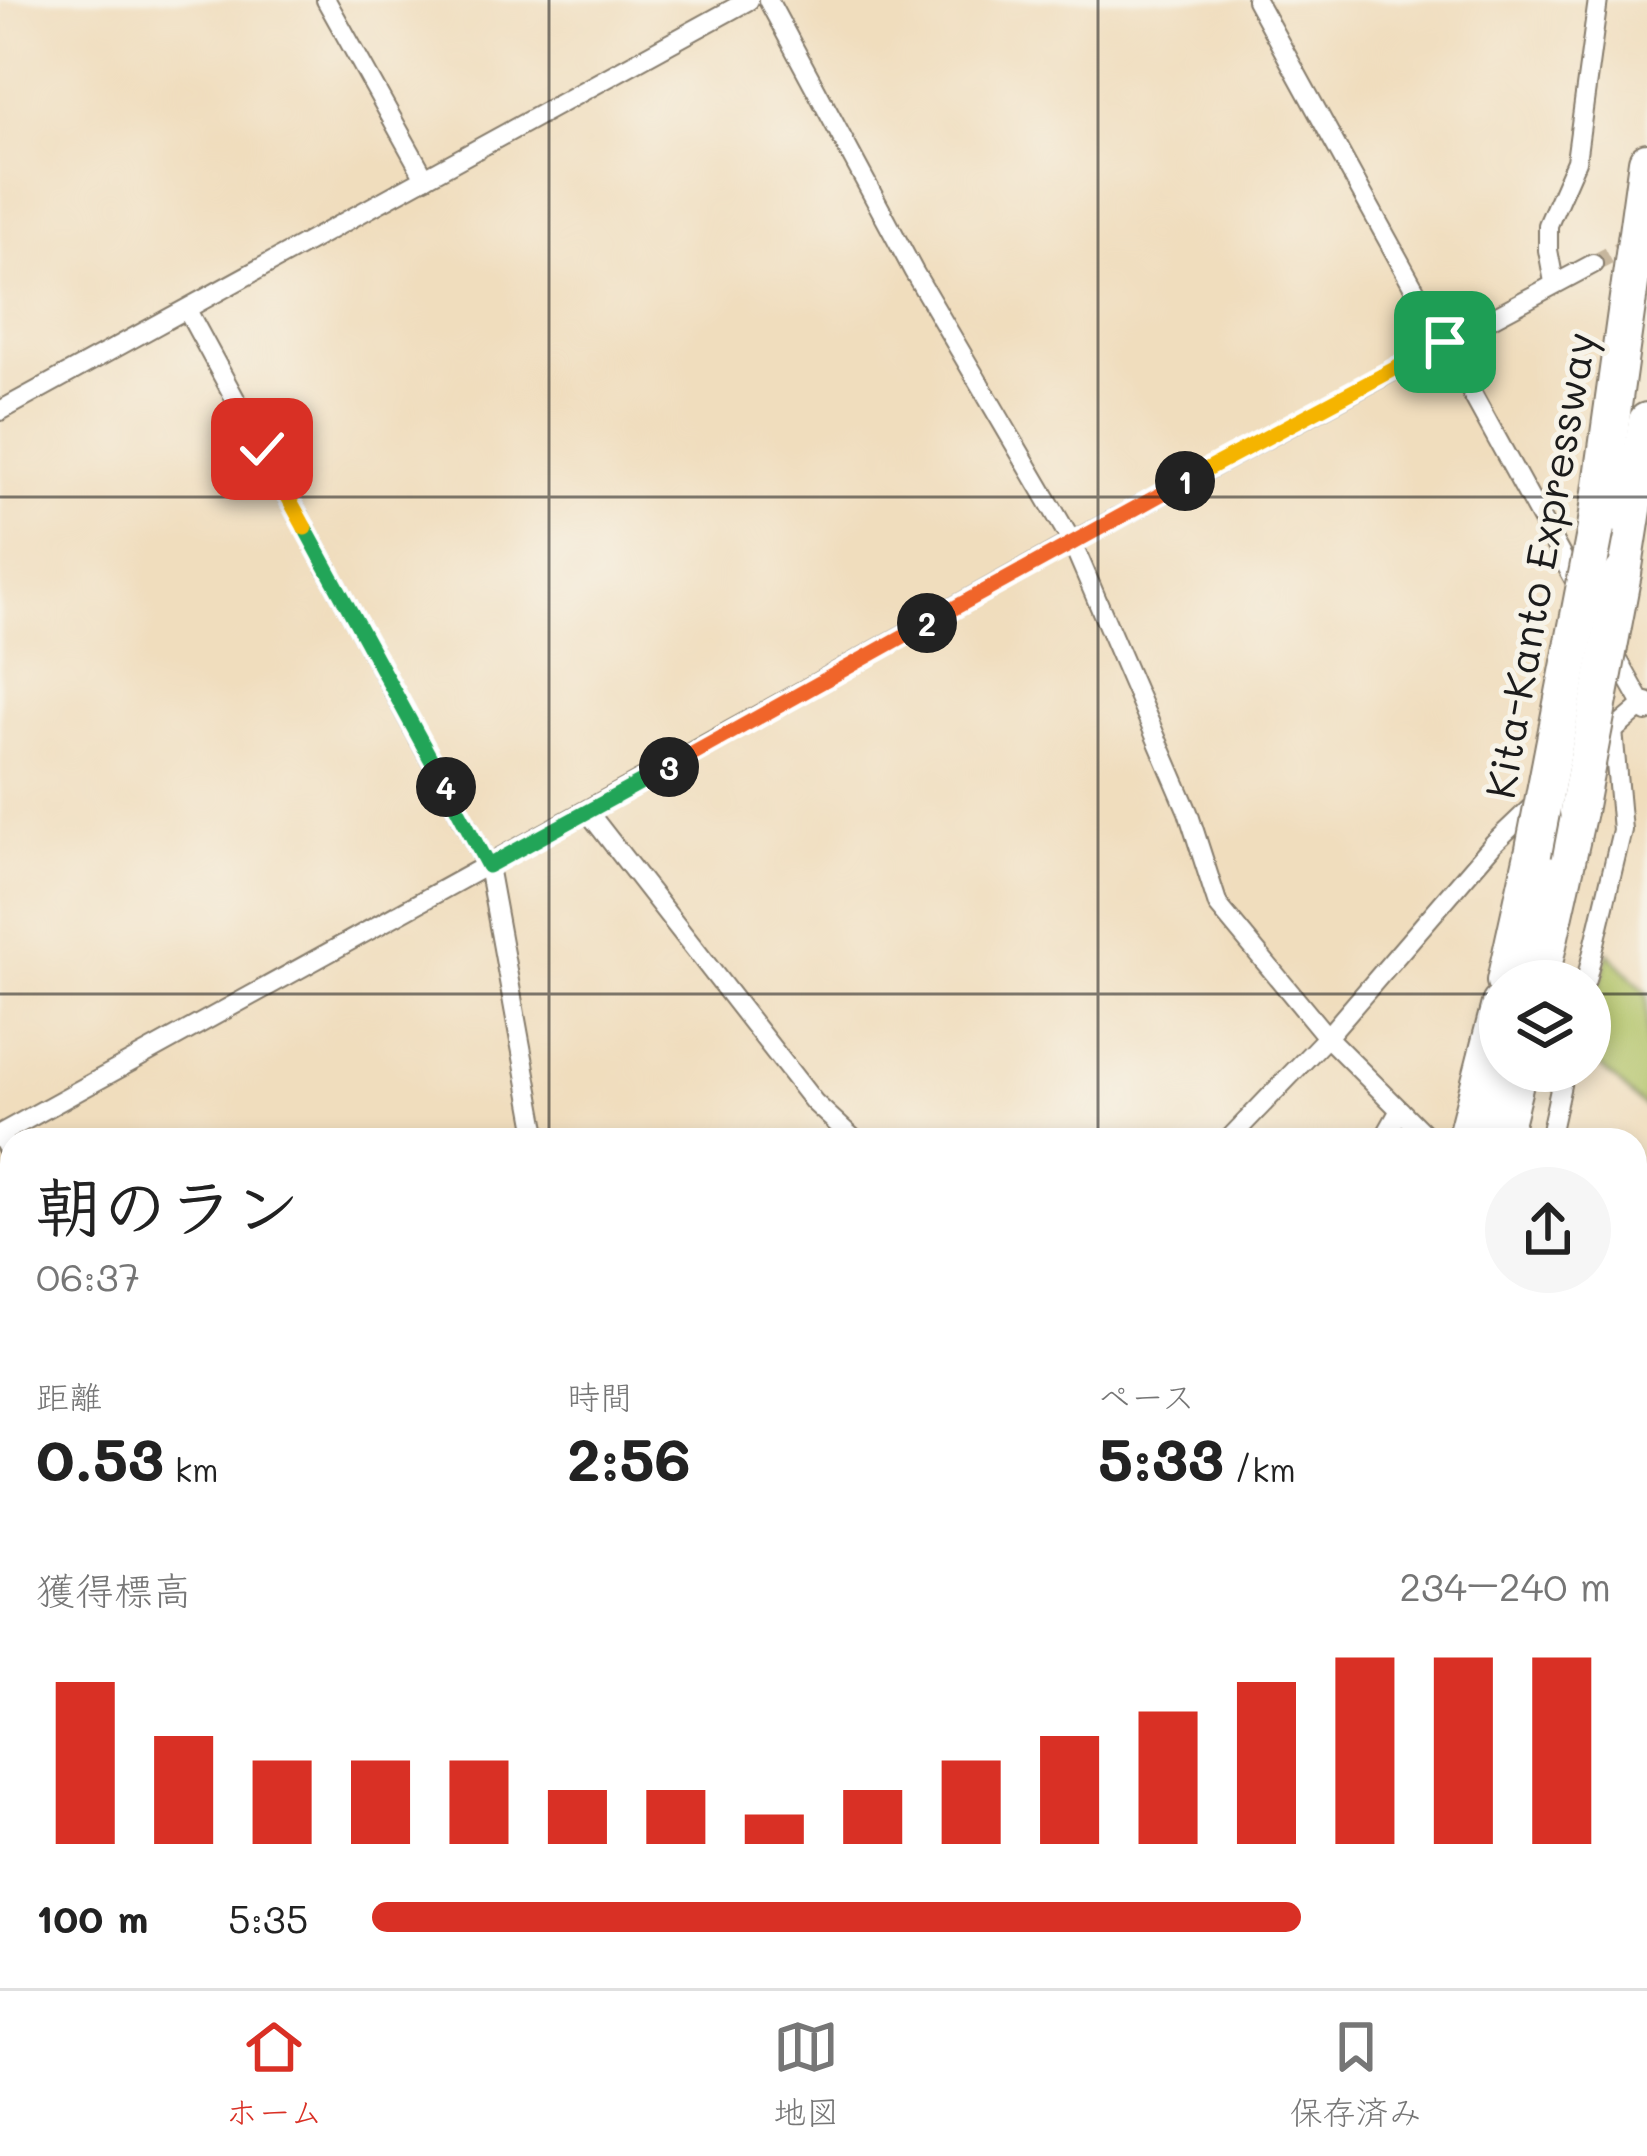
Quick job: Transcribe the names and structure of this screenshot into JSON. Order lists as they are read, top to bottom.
{
  "streets": {
    "highway": ["Kita-Kanto Expressway"]
  },
  "page": {
    "pins": [
      "1",
      "2",
      "3",
      "4"
    ],
    "heading": ["朝のラン", "06:37"],
    "stats": [
      ["距離", "0.53 km"],
      ["時間", "2:56"],
      ["ペース", "5:33 /km"]
    ],
    "chart": ["獲得標高", "234–240 m"],
    "list": [
      {
        "name": "100 m",
        "note": "5:35"
      }
    ],
    "tabs": ["ホーム", "地図", "保存済み"]
  }
}
